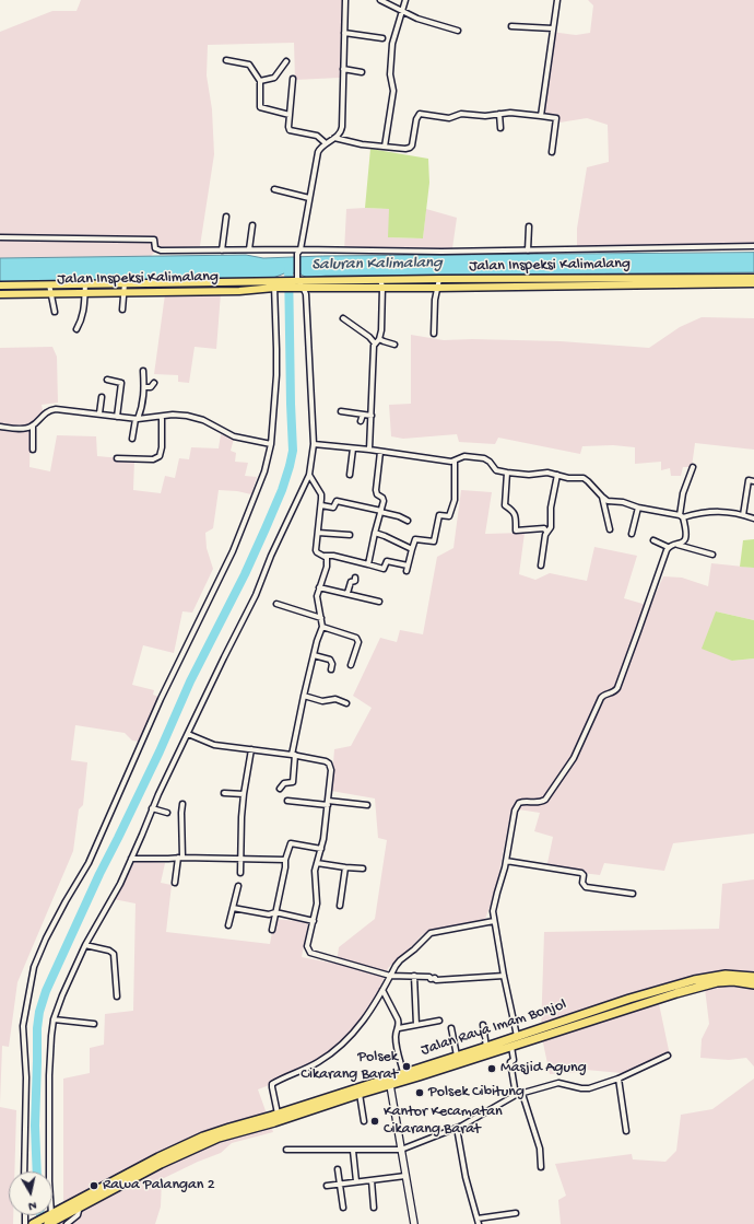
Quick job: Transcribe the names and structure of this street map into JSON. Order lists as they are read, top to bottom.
{
  "streets": {
    "highway": ["Jalan Raya Imam Bonjol"],
    "main road": ["Jalan Inspeksi Kalimalang"]
  },
  "water": ["Saluran Kalimalang"],
  "places": [
    "Polsek Cikarang Barat",
    "Masjid Agung",
    "Polsek Cibitung",
    "Kantor Kecamatan Cikarang Barat",
    "Rawa Palangan 2"
  ],
  "north": "bottom"
}
